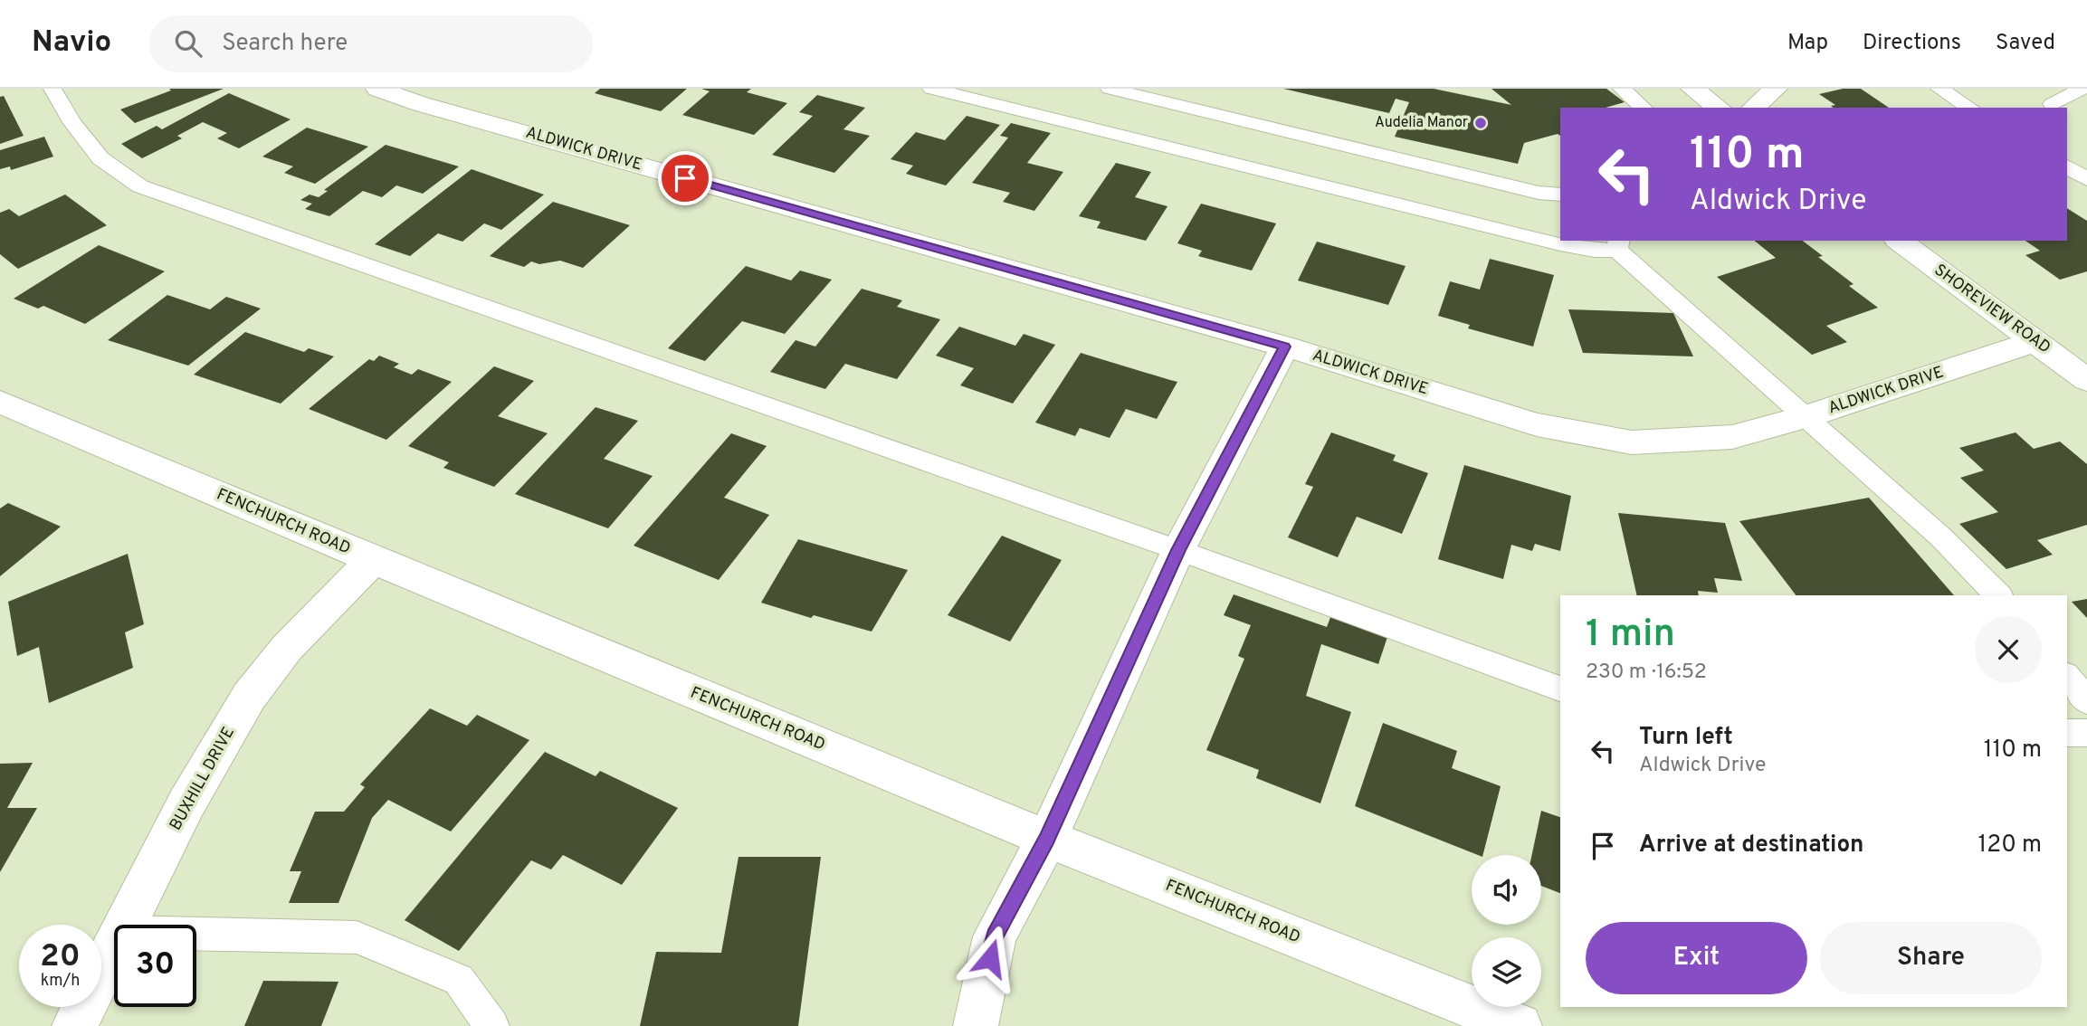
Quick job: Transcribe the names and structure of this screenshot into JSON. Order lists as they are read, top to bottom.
{
  "streets": {
    "street": [
      "ALDWICK DRIVE",
      "SHOREVIEW ROAD",
      "FENCHURCH ROAD",
      "BUXHILL DRIVE"
    ]
  },
  "crossings": [
    ["ALDWICK DRIVE", "SHOREVIEW ROAD"],
    ["FENCHURCH ROAD", "BUXHILL DRIVE"]
  ],
  "places": ["Audelia Manor"],
  "page": {
    "header": "Navio",
    "search": "Search here",
    "nav": ["Map", "Directions", "Saved"],
    "turn": ["110 m", "Aldwick Drive"],
    "heading": ["1 min", "230 m · 16:52"],
    "list": [
      {
        "name": "Turn left",
        "note": "Aldwick Drive",
        "value": "110 m"
      },
      {
        "name": "Arrive at destination",
        "value": "120 m"
      }
    ],
    "buttons": ["Exit", "Share"],
    "speed": "20 km/h",
    "limit": "30"
  }
}
